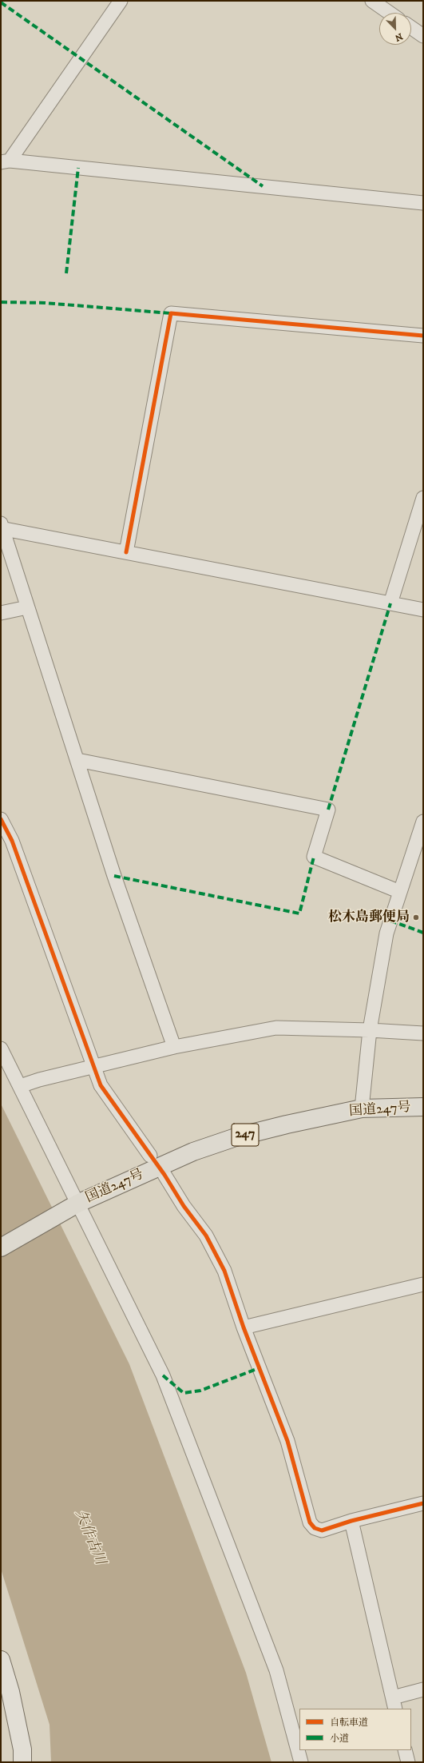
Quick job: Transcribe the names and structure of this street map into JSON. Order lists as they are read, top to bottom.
{
  "streets": {
    "highway": ["国道247号", "247"]
  },
  "water": ["矢作古川"],
  "places": ["松木島郵便局"],
  "legend": ["自転車道", "小道"],
  "north": "bottom right"
}
